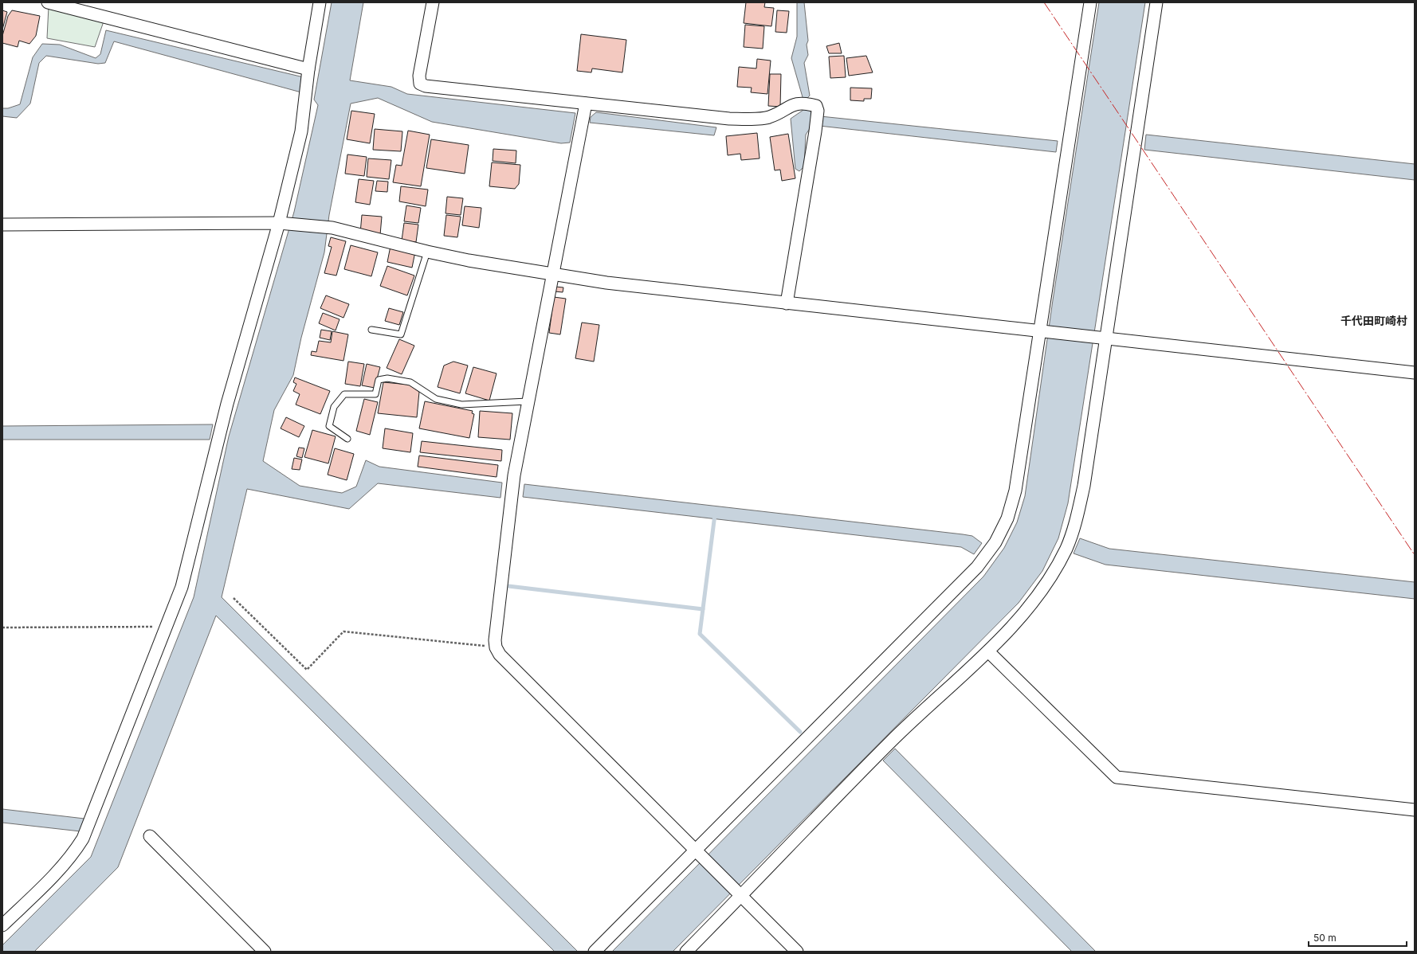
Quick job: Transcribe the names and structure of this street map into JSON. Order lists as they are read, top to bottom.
{
  "districts": ["千代田町崎村"],
  "scale_bar": "50 m"
}
